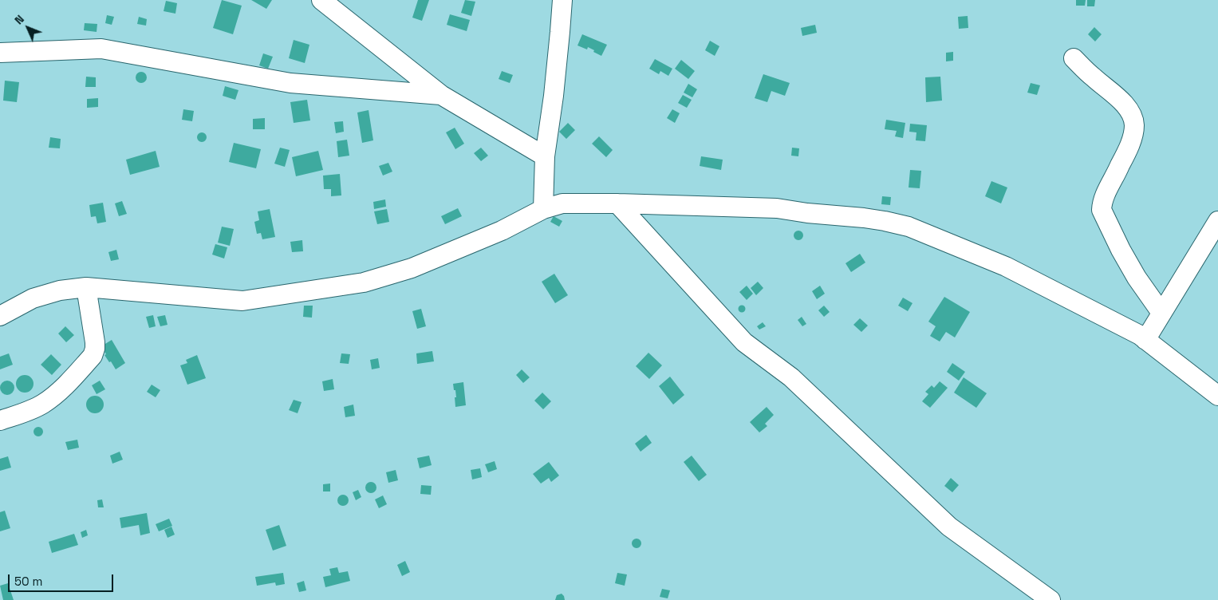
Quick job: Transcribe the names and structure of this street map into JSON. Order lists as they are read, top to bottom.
{
  "scale_bar": "50 m",
  "north": "top left"
}
